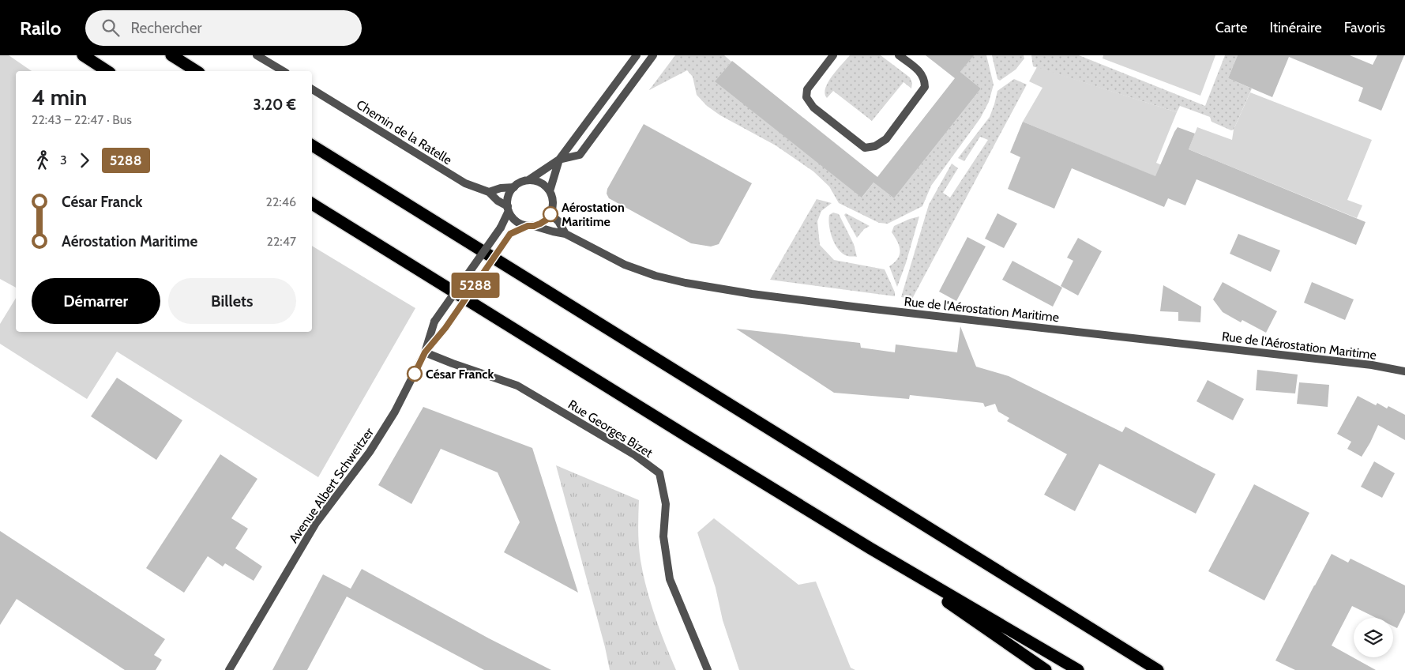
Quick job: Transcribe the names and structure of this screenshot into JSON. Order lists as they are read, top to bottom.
{
  "streets": {
    "street": [
      "Chemin de la Ratelle",
      "Rue de l'Aérostation Maritime",
      "Rue Georges Bizet",
      "Avenue Albert Schweitzer"
    ]
  },
  "crossings": [
    ["Chemin de la Ratelle", "Rue de l'Aérostation Maritime"],
    ["Chemin de la Ratelle", "Avenue Albert Schweitzer"],
    ["Rue de l'Aérostation Maritime", "Avenue Albert Schweitzer"],
    ["Rue Georges Bizet", "Avenue Albert Schweitzer"]
  ],
  "places": ["Aérostation Maritime", "César Franck"],
  "lines": ["bus line 5288"],
  "page": {
    "header": "Railo",
    "search": "Rechercher",
    "nav": ["Carte", "Itinéraire", "Favoris"],
    "on_map": "5288",
    "heading": ["4 min", "22:43 – 22:47 · Bus", "3.20 €"],
    "legs": ["3", "5288"],
    "list": [
      {
        "name": "César Franck",
        "value": "22:46"
      },
      {
        "name": "Aérostation Maritime",
        "value": "22:47"
      }
    ],
    "buttons": ["Démarrer", "Billets"]
  }
}
